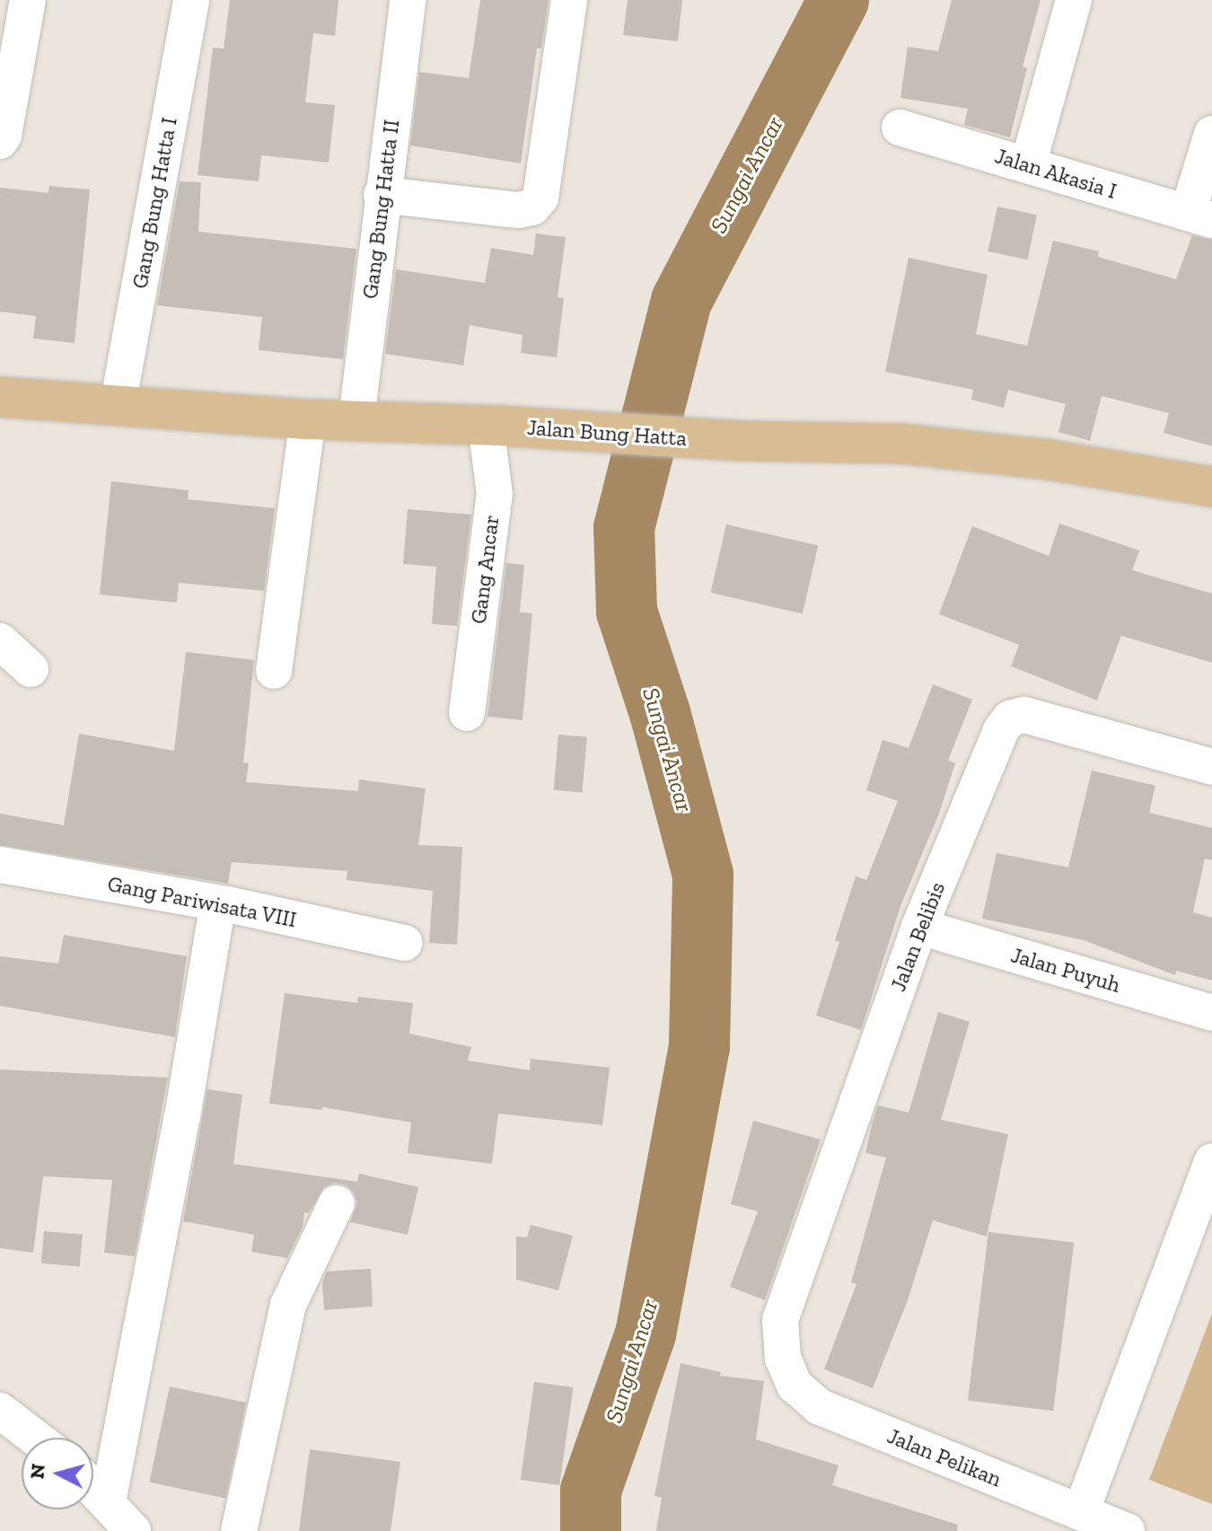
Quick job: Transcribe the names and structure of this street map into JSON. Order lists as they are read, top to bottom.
{
  "streets": {
    "main road": ["Jalan Bung Hatta"],
    "street": [
      "Jalan Akasia I",
      "Gang Bung Hatta I",
      "Gang Bung Hatta II",
      "Gang Ancar",
      "Gang Pariwisata VIII",
      "Jalan Belibis",
      "Jalan Puyuh",
      "Jalan Pelikan"
    ]
  },
  "crossings": [
    ["Gang Bung Hatta I", "Jalan Bung Hatta"],
    ["Gang Bung Hatta II", "Jalan Bung Hatta"],
    ["Jalan Bung Hatta", "Gang Ancar"],
    ["Jalan Belibis", "Jalan Puyuh"],
    ["Jalan Belibis", "Jalan Pelikan"]
  ],
  "water": ["Sungai Ancar"],
  "north": "left"
}
